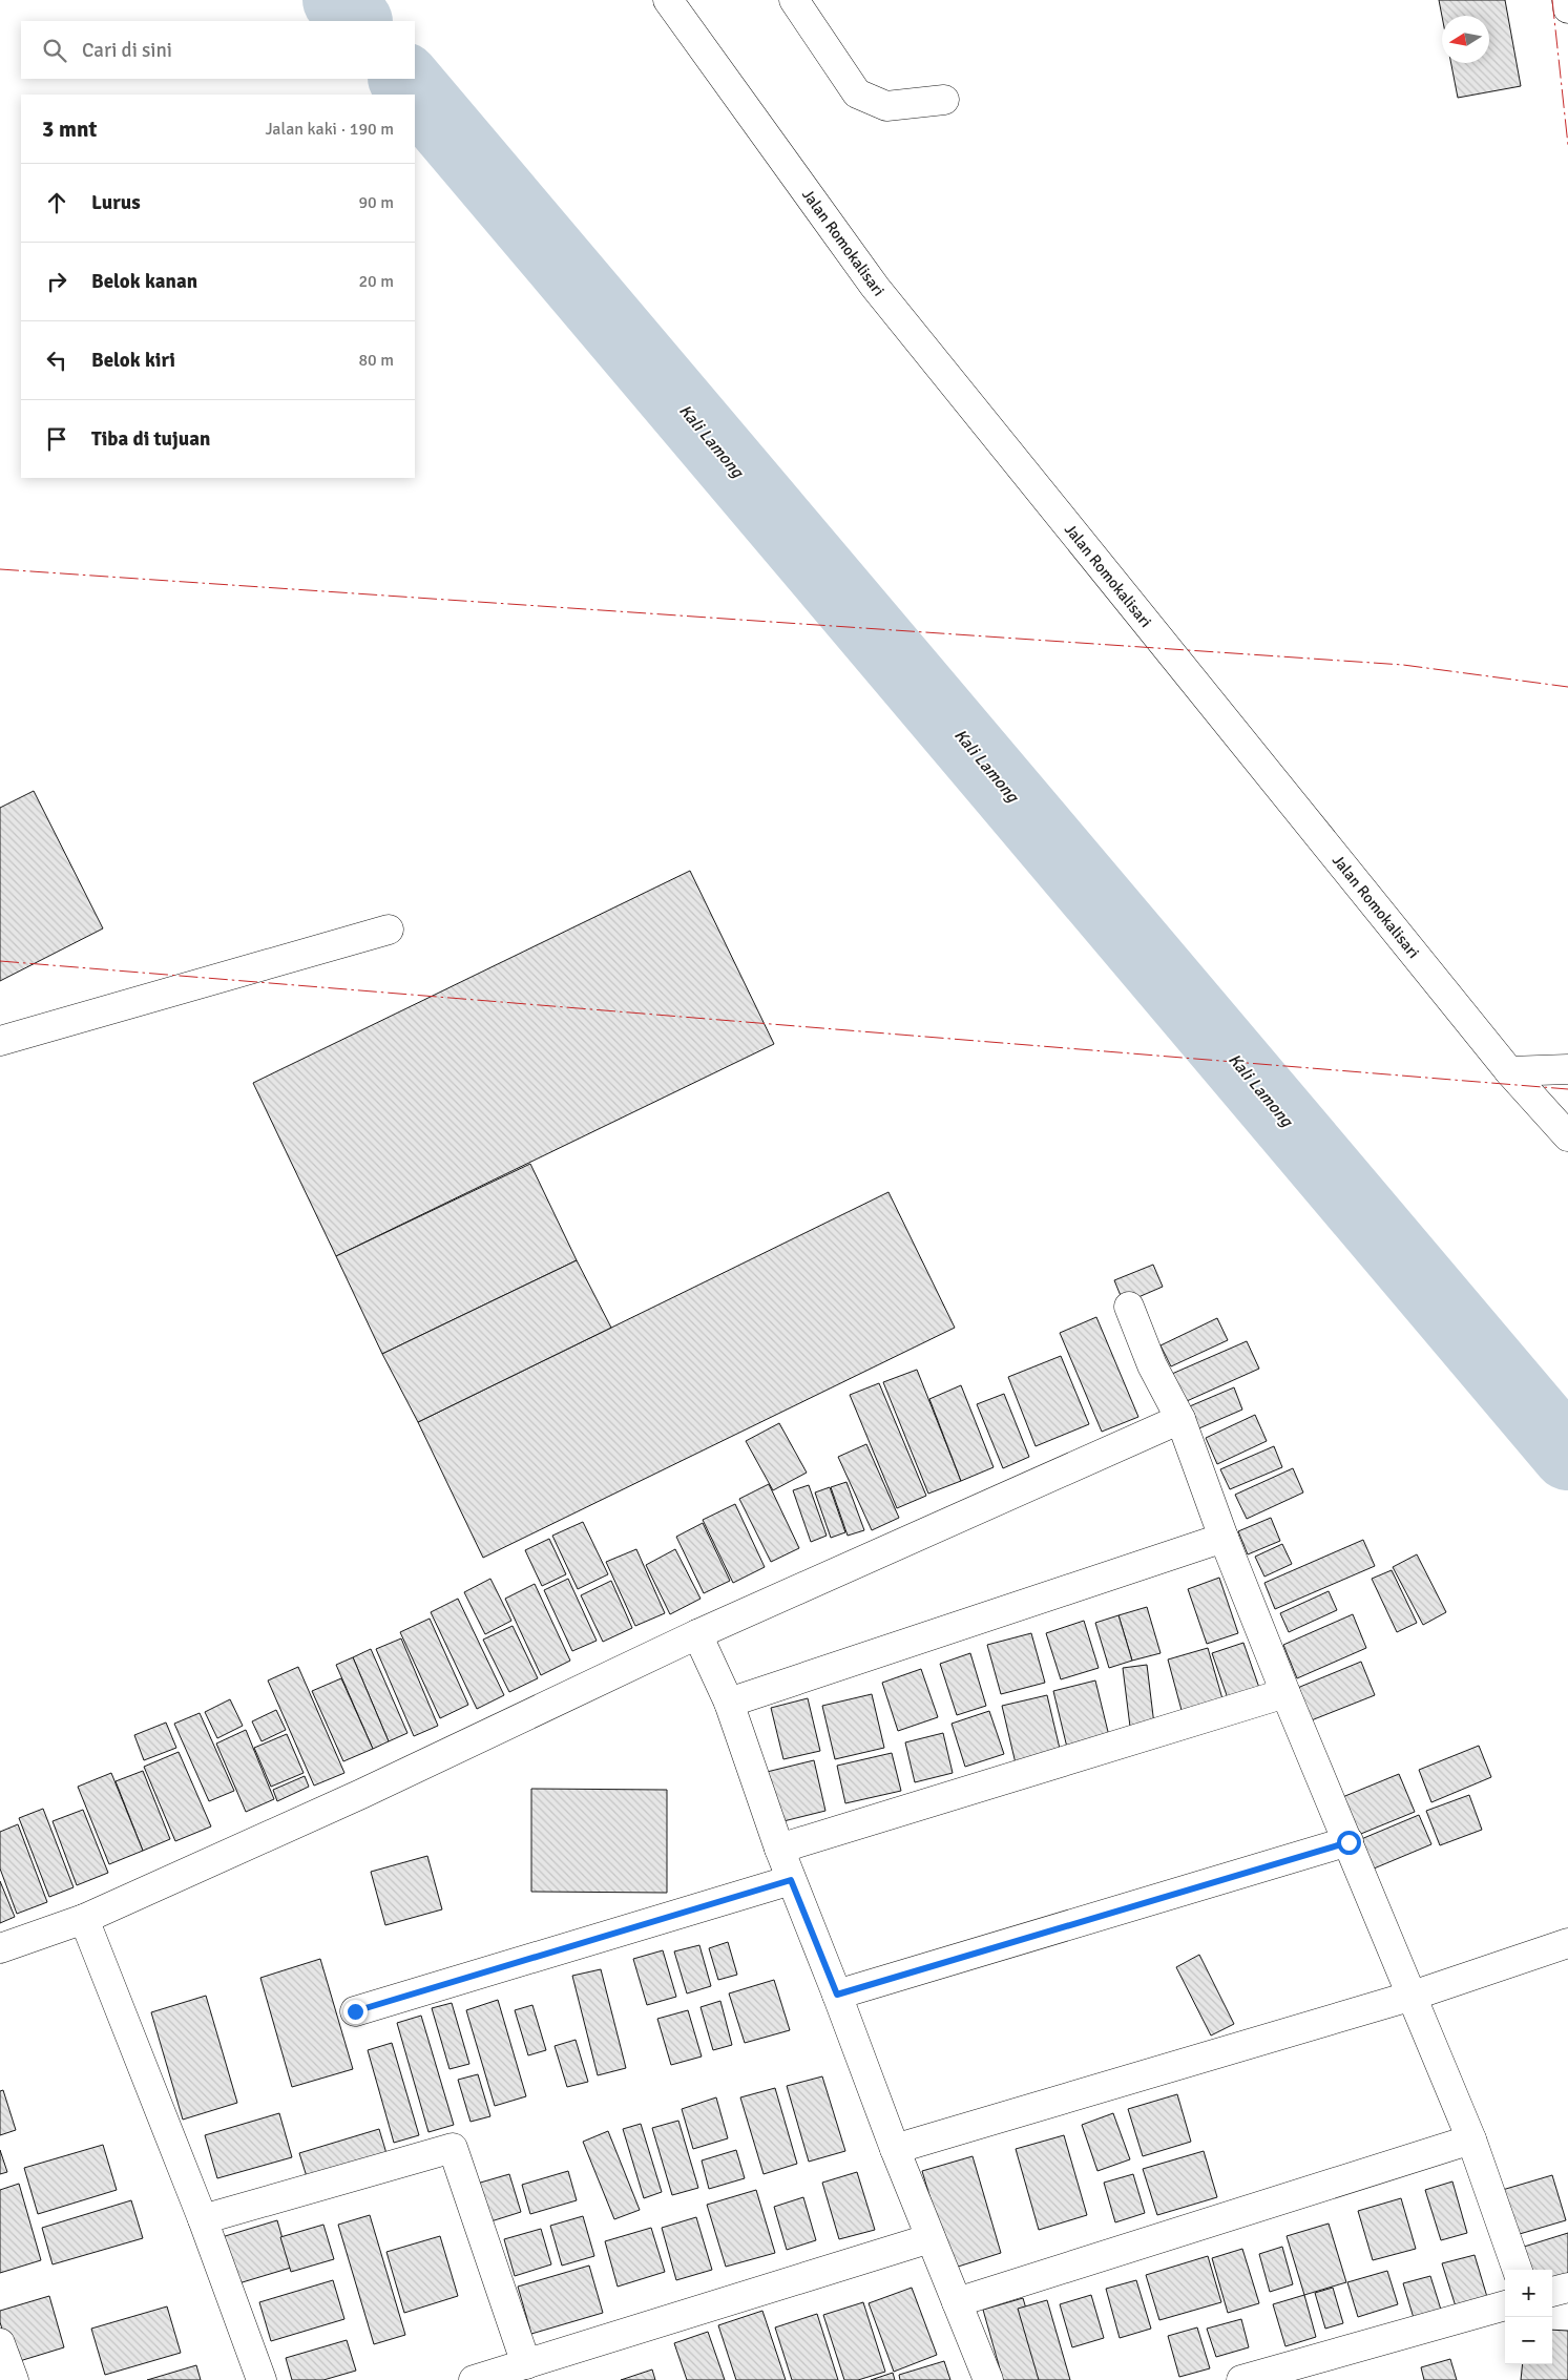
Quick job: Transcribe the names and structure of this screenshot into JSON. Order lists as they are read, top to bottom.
{
  "streets": {
    "street": ["Jalan Romokalisari"]
  },
  "water": ["Kali Lamong"],
  "north": "left",
  "page": {
    "search": "Cari di sini",
    "heading": ["3 mnt", "Jalan kaki · 190 m"],
    "list": [
      ["Lurus", "90 m"],
      ["Belok kanan", "20 m"],
      ["Belok kiri", "80 m"],
      "Tiba di tujuan"
    ],
    "map_buttons": ["+", "−"]
  }
}
